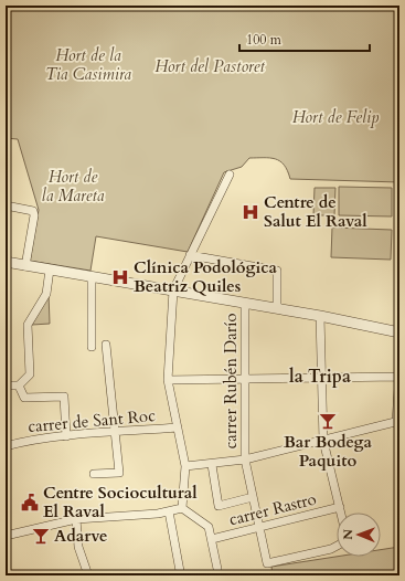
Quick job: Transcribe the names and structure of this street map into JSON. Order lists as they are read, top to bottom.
{
  "streets": {
    "street": ["carrer Rubén Darío", "carrer de Sant Roc", "carrer Rastro"]
  },
  "crossings": [
    ["carrer Rubén Darío", "carrer Rastro"]
  ],
  "districts": ["la Tripa"],
  "parks": [
    "Hort de la Tia Casimira",
    "Hort del Pastoret",
    "Hort de Felip",
    "Hort de la Mareta"
  ],
  "places": {
    "hospital": ["Centre de Salut El Raval", "Clínica Podológica Beatriz Quiles"],
    "bar": ["Bar Bodega Paquito", "Adarve"],
    "public building": ["Centre Sociocultural El Raval"]
  },
  "scale_bar": "100 m",
  "north": "left"
}
